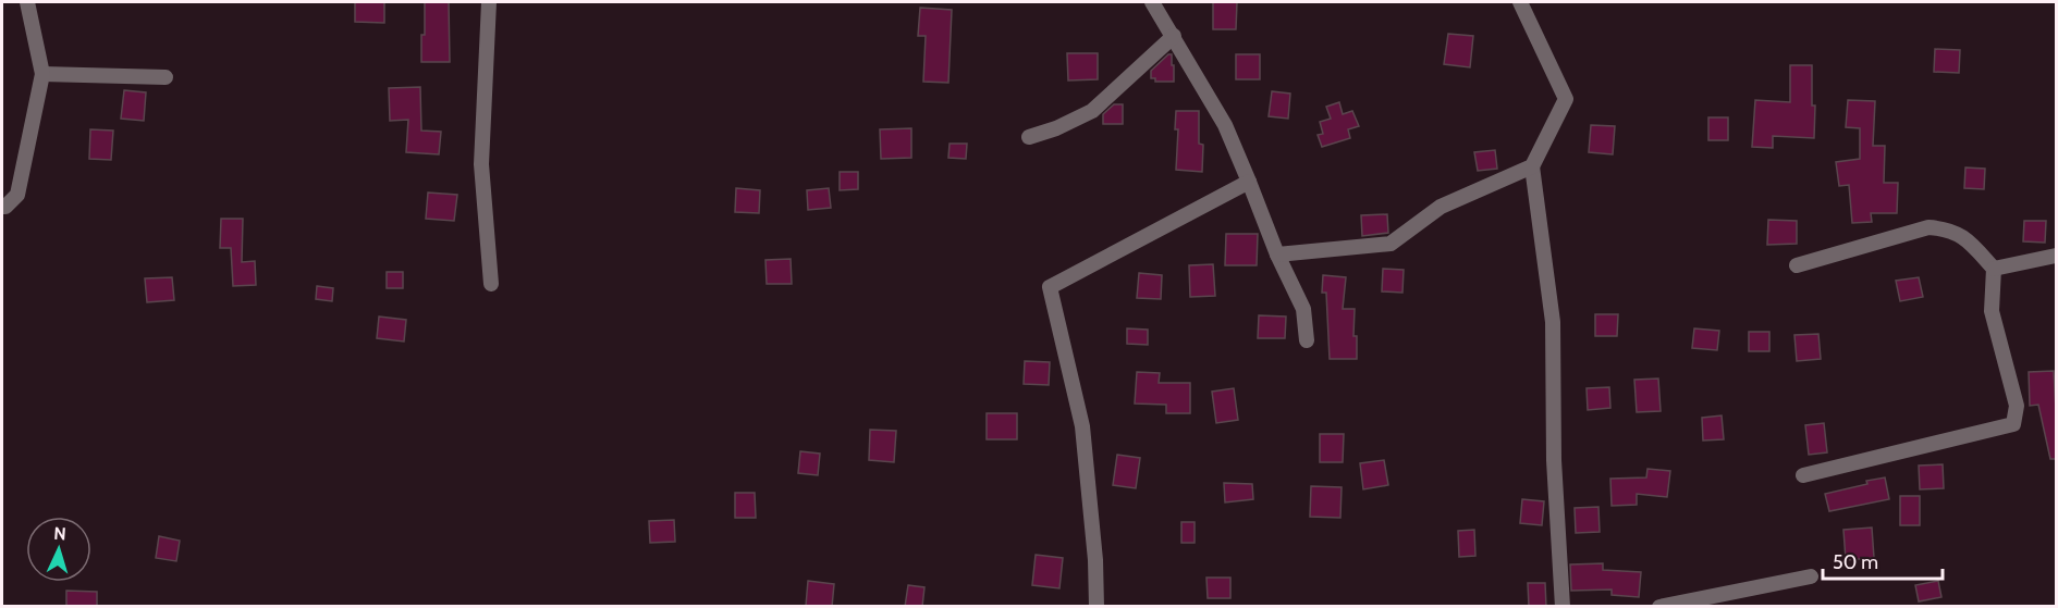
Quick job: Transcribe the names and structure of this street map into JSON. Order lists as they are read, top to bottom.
{
  "scale_bar": "50 m",
  "north": "top"
}
